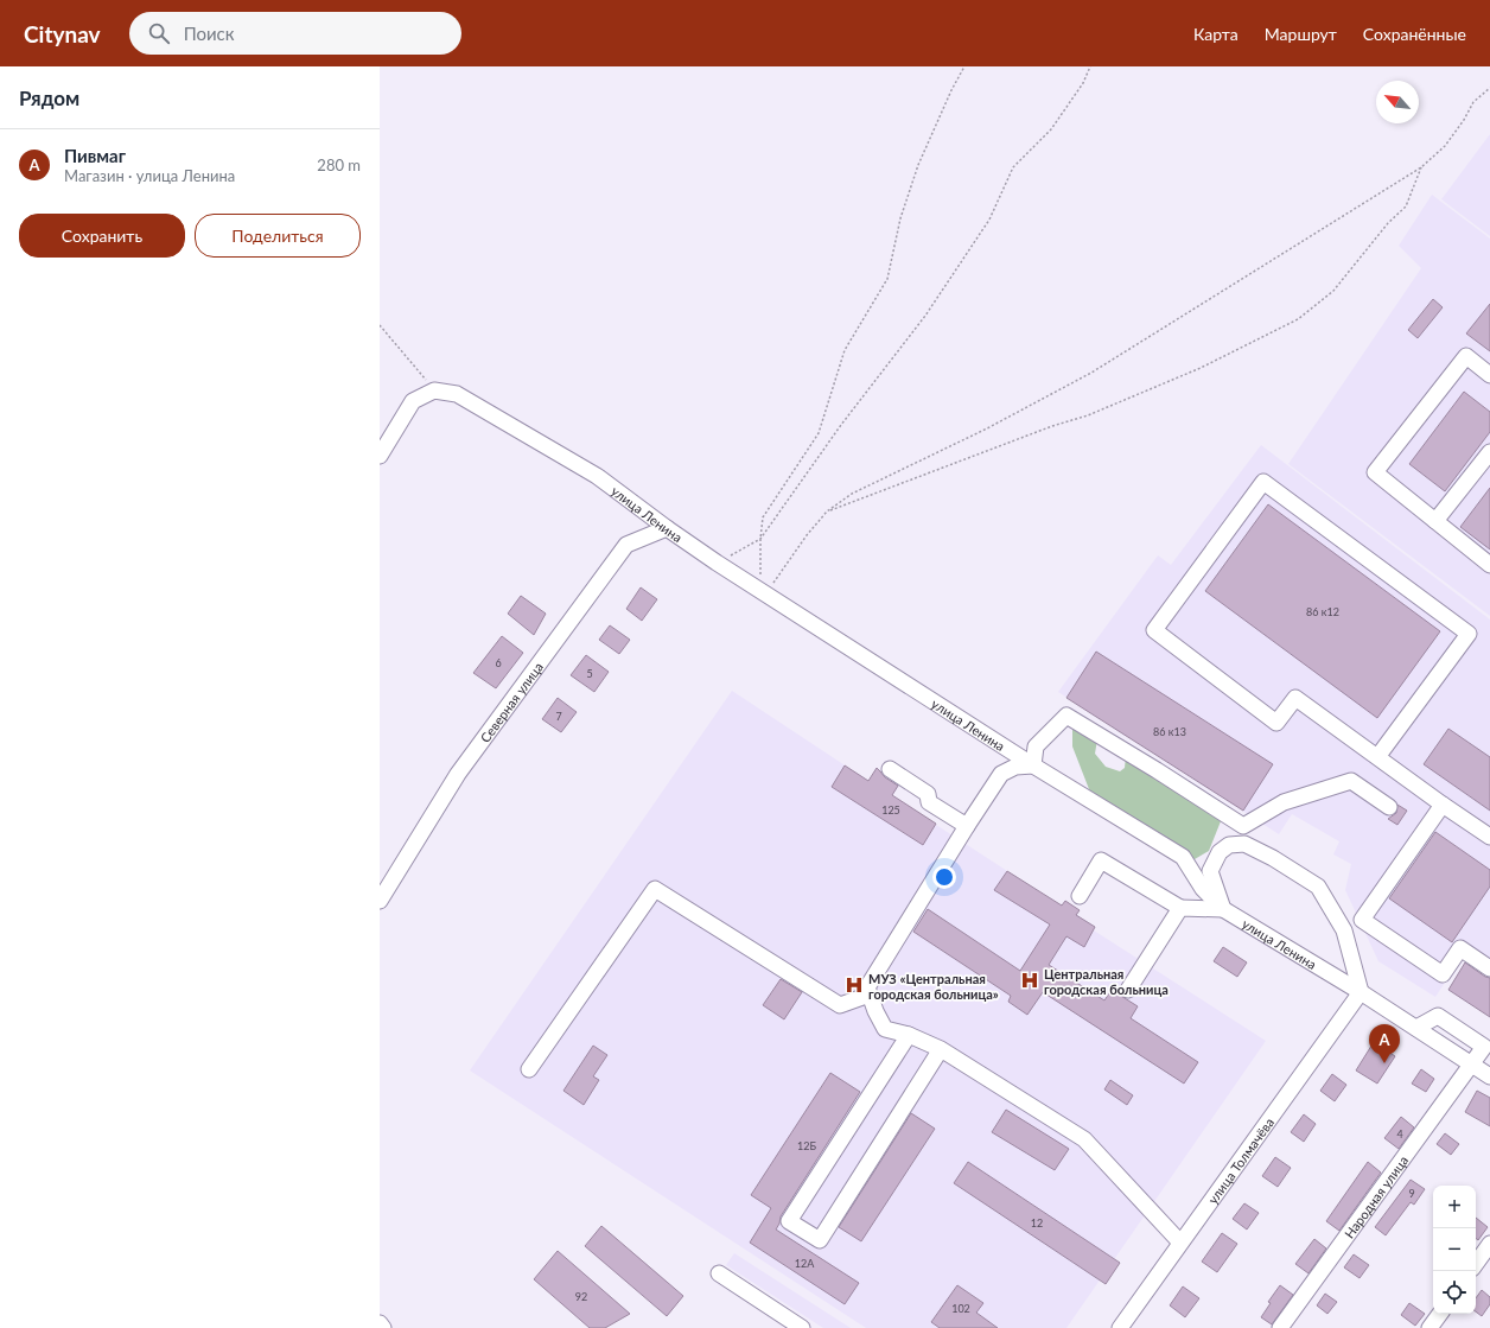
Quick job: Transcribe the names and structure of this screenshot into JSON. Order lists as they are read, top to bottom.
{
  "streets": {
    "street": [
      "улица Ленина",
      "Северная улица",
      "улица Толмачёва",
      "Народная улица"
    ]
  },
  "crossings": [
    ["улица Ленина", "Северная улица"],
    ["улица Ленина", "улица Толмачёва"],
    ["улица Ленина", "Народная улица"]
  ],
  "places": {
    "hospital": ["Центральная городская больница", "МУЗ «Центральная городская больница»"]
  },
  "house_numbers": [
    "86 к12",
    "6",
    "5",
    "7",
    "86 к13",
    "125",
    "4",
    "12Б",
    "9",
    "12",
    "12А",
    "92",
    "102"
  ],
  "north": "top left",
  "page": {
    "header": "Citynav",
    "search": "Поиск",
    "nav": ["Карта", "Маршрут", "Сохранённые"],
    "heading": "Рядом",
    "list": [
      {
        "mark": "A",
        "name": "Пивмаг",
        "note": "Магазин · улица Ленина",
        "value": "280 m"
      }
    ],
    "buttons": ["Сохранить", "Поделиться"],
    "pins": "A",
    "map_buttons": ["+", "−"]
  }
}
